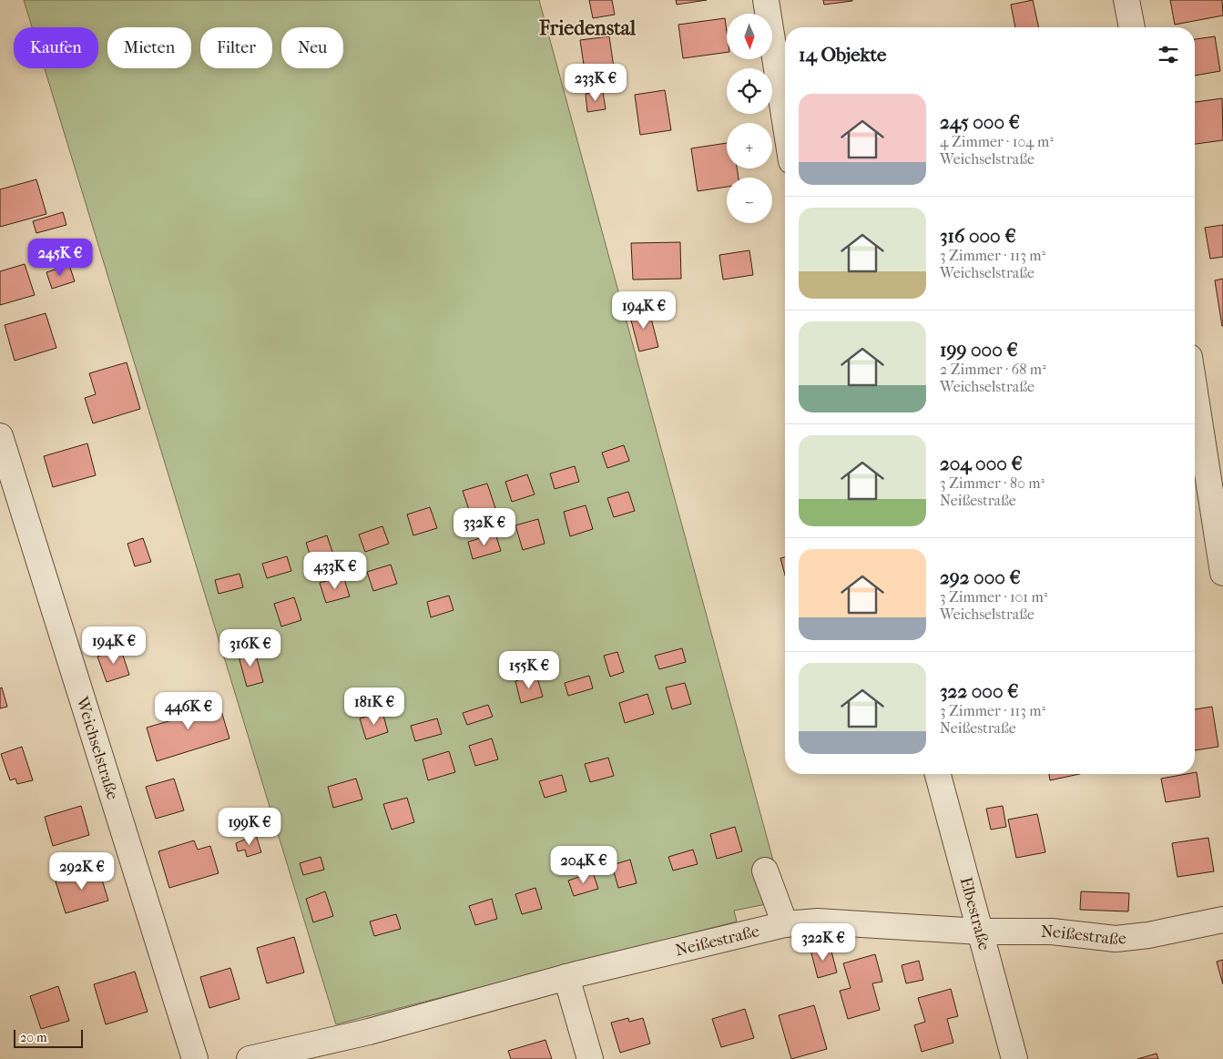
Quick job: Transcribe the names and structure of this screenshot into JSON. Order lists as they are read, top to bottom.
{
  "streets": {
    "street": ["Weichselstraße", "Elbestraße", "Neißestraße"]
  },
  "crossings": [
    ["Elbestraße", "Neißestraße"]
  ],
  "districts": ["Friedenstal"],
  "scale_bar": "20 m",
  "north": "bottom",
  "page": {
    "map_buttons": ["+", "−"],
    "chip": [
      "Kaufen",
      "Mieten",
      "Filter",
      "Neu"
    ],
    "heading": "14 Objekte",
    "price": [
      "233K €",
      "245K €",
      "194K €",
      "332K €",
      "433K €",
      "194K €",
      "316K €",
      "155K €",
      "181K €",
      "446K €",
      "199K €",
      "204K €",
      "292K €",
      "322K €"
    ],
    "list": [
      {
        "name": "245 000 €",
        "note": "4 Zimmer · 104 m² · Weichselstraße"
      },
      {
        "name": "316 000 €",
        "note": "3 Zimmer · 113 m² · Weichselstraße"
      },
      {
        "name": "199 000 €",
        "note": "2 Zimmer · 68 m² · Weichselstraße"
      },
      {
        "name": "204 000 €",
        "note": "3 Zimmer · 80 m² · Neißestraße"
      },
      {
        "name": "292 000 €",
        "note": "3 Zimmer · 101 m² · Weichselstraße"
      },
      {
        "name": "322 000 €",
        "note": "3 Zimmer · 113 m² · Neißestraße"
      }
    ],
    "scale": "20 m"
  }
}
